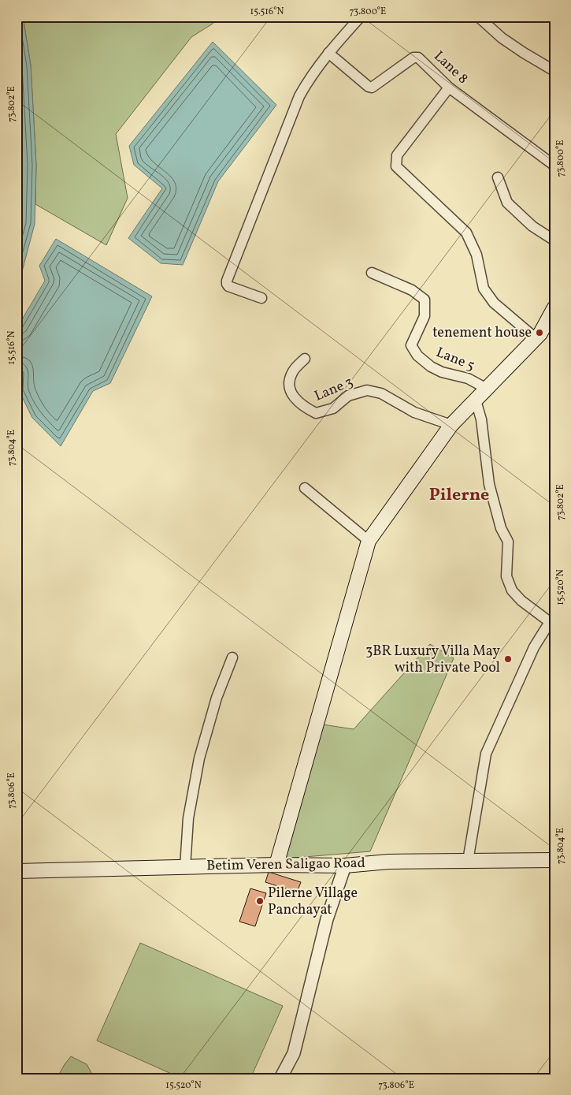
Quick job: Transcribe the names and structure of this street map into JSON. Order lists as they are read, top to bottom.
{
  "streets": {
    "main road": ["Betim Veren Saligao Road"],
    "street": ["Lane 8", "Lane 5", "Lane 3"]
  },
  "districts": ["Pilerne"],
  "places": ["tenement house", "3BR Luxury Villa May with Private Pool", "Pilerne Village Panchayat"],
  "coordinates": [
    "15.516°N",
    "73.800°E",
    "73.802°E",
    "73.804°E",
    "15.520°N",
    "73.806°E"
  ]
}
